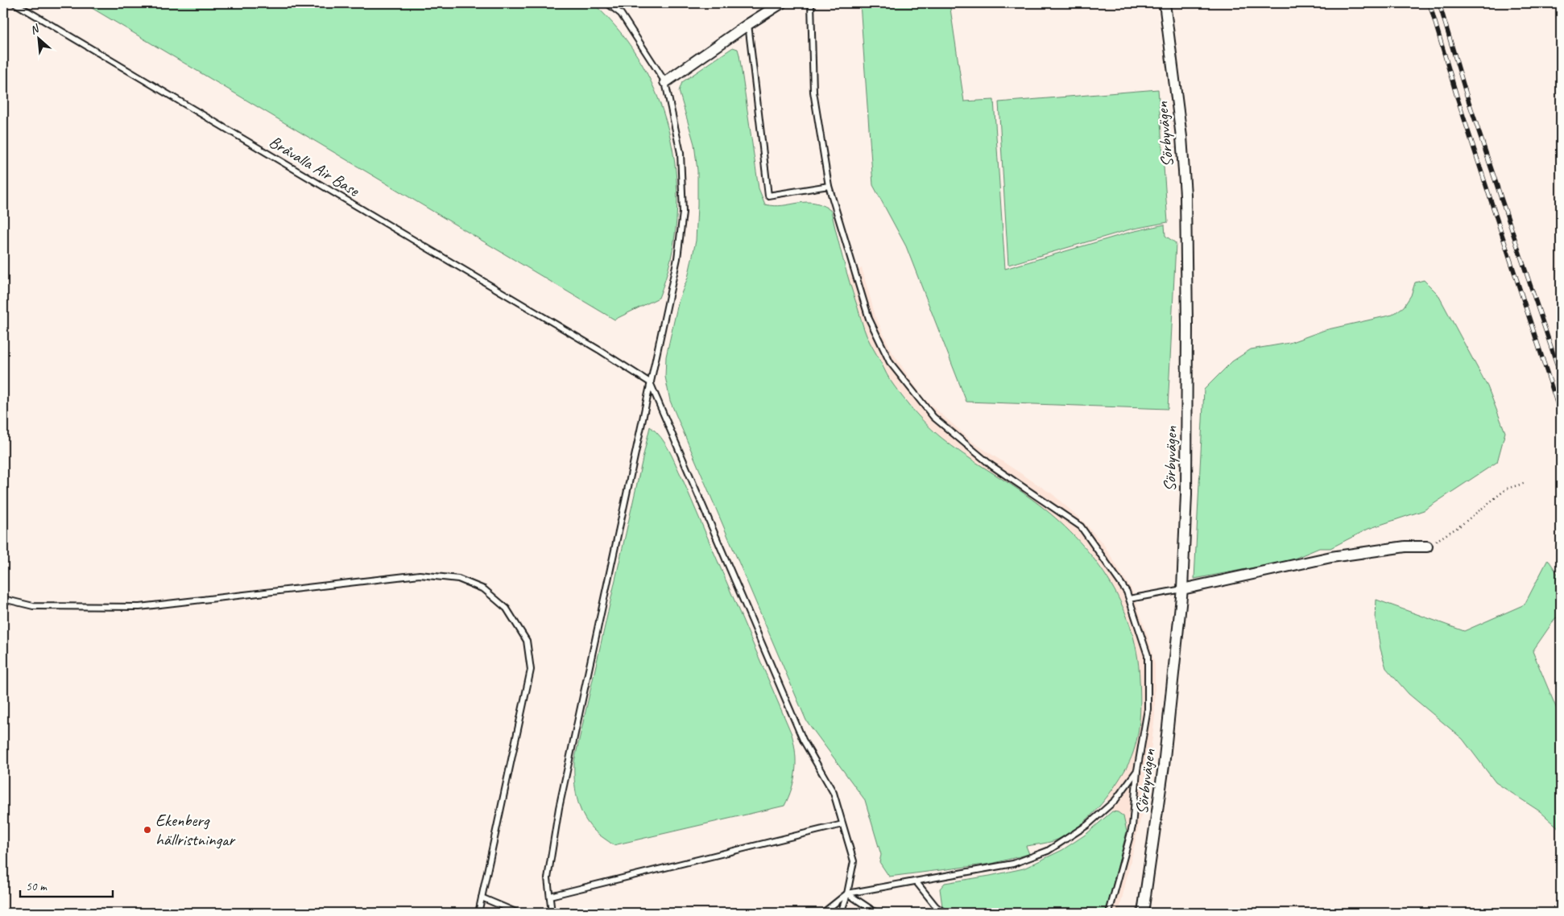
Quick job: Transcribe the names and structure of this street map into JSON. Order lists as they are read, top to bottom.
{
  "streets": {
    "street": ["Sörbyvägen"],
    "lane": ["Bråvalla Air Base"]
  },
  "places": ["Ekenberg hällristningar"],
  "scale_bar": "50 m",
  "north": "top left"
}
